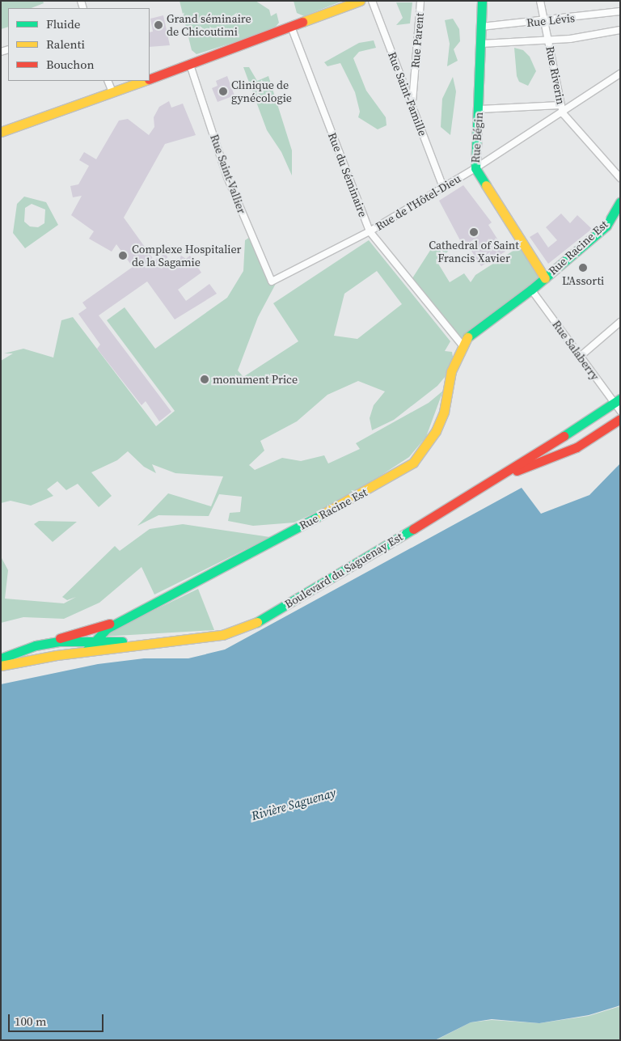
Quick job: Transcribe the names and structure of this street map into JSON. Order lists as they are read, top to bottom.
{
  "streets": {
    "main road": ["Rue Bégin", "Rue Racine Est", "Boulevard du Saguenay Est"],
    "street": [
      "Rue Lévis",
      "Rue Parent",
      "Rue Riverin",
      "Rue Saint-Famille",
      "Rue Saint-Vallier",
      "Rue du Séminaire",
      "Rue de l'Hôtel-Dieu",
      "Rue Salaberry"
    ]
  },
  "crossings": [
    ["Rue Lévis", "Rue Riverin"],
    ["Rue Lévis", "Rue Bégin"],
    ["Rue Parent", "Rue Saint-Famille"],
    ["Rue Riverin", "Rue de l'Hôtel-Dieu"],
    ["Rue Saint-Famille", "Rue de l'Hôtel-Dieu"],
    ["Rue Bégin", "Rue de l'Hôtel-Dieu"],
    ["Rue Bégin", "Rue Racine Est"],
    ["Rue Saint-Vallier", "Rue de l'Hôtel-Dieu"],
    ["Rue du Séminaire", "Rue de l'Hôtel-Dieu"],
    ["Rue du Séminaire", "Rue Racine Est"],
    ["Rue Racine Est", "Rue Salaberry"],
    ["Rue Racine Est", "Boulevard du Saguenay Est"],
    ["Rue Salaberry", "Boulevard du Saguenay Est"]
  ],
  "water": ["Rivière Saguenay"],
  "places": [
    "Grand séminaire de Chicoutimi",
    "Clinique de gynécologie",
    "Cathedral of Saint Francis Xavier",
    "Complexe Hospitalier de la Sagamie",
    "L'Assorti",
    "monument Price"
  ],
  "legend": ["Fluide", "Ralenti", "Bouchon"],
  "scale_bar": "100 m"
}
